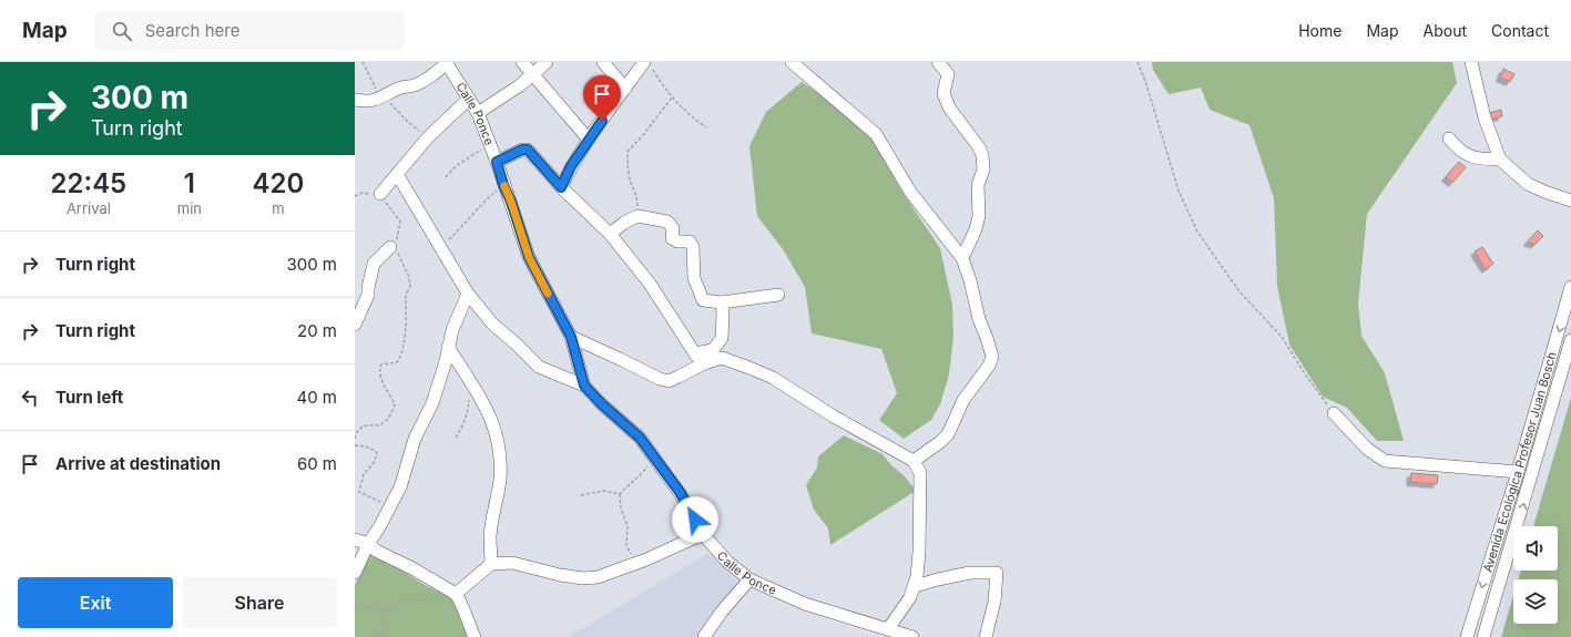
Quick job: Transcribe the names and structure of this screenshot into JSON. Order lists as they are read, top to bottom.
{
  "streets": {
    "street": ["Calle Ponce", "Avenida Ecológica Profesor Juan Bosch"]
  },
  "page": {
    "header": "Map",
    "search": "Search here",
    "nav": [
      "Home",
      "Map",
      "About",
      "Contact"
    ],
    "turn": ["300 m", "Turn right"],
    "eta": [
      "22:45",
      "Arrival",
      "1",
      "min",
      "420",
      "m"
    ],
    "list": [
      {
        "name": "Turn right",
        "value": "300 m"
      },
      {
        "name": "Turn right",
        "value": "20 m"
      },
      {
        "name": "Turn left",
        "value": "40 m"
      },
      {
        "name": "Arrive at destination",
        "value": "60 m"
      }
    ],
    "buttons": ["Exit", "Share"]
  }
}
